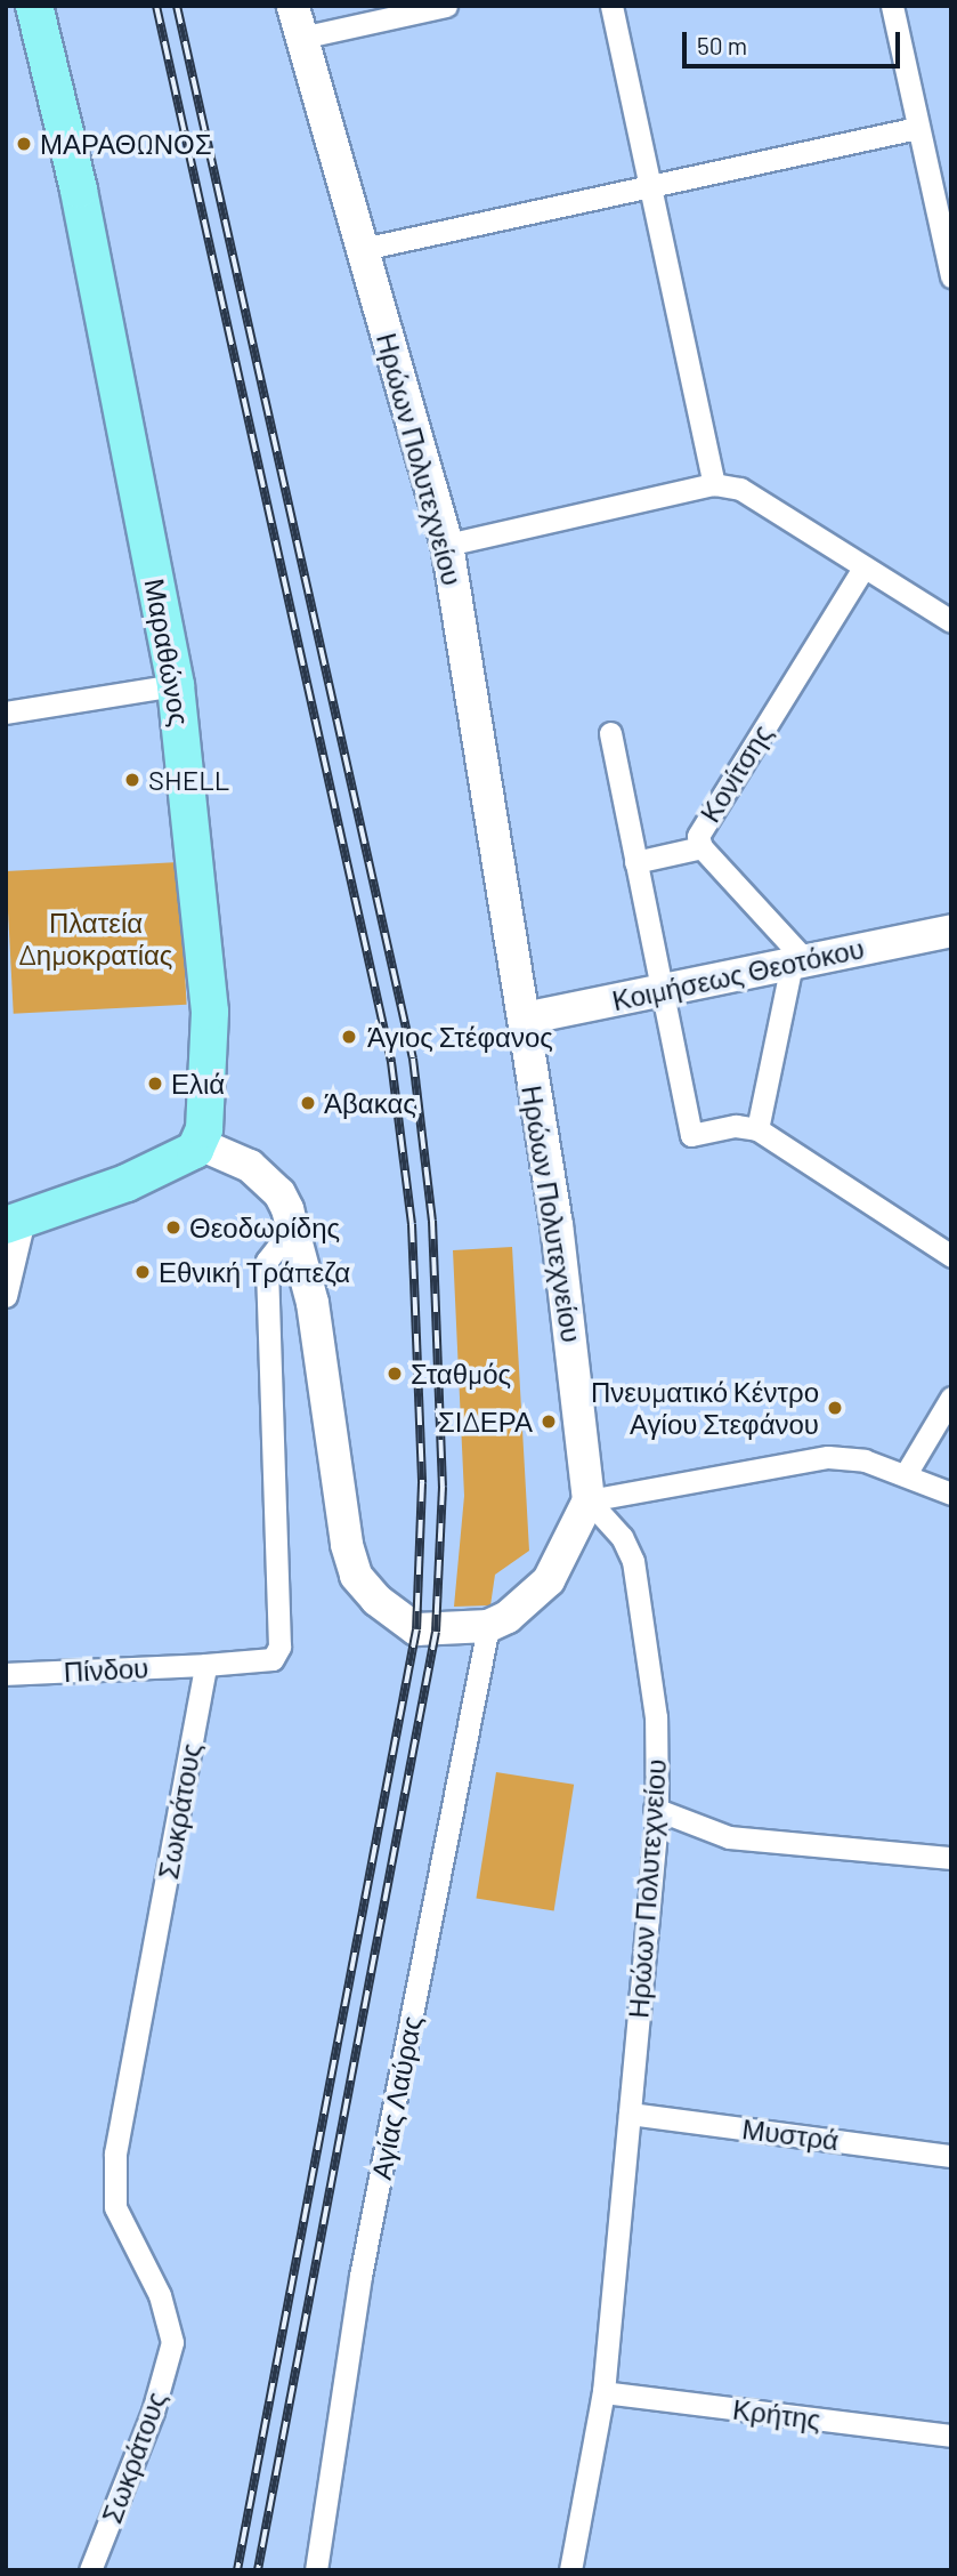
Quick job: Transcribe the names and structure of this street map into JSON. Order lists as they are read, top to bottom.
{
  "streets": {
    "main road": ["Μαραθώνος"],
    "street": [
      "Ηρώων Πολυτεχνείου",
      "Κονίτσης",
      "Κοιμήσεως Θεοτόκου",
      "Πίνδου",
      "Σωκράτους",
      "Αγίας Λαύρας",
      "Μυστρά",
      "Κρήτης"
    ]
  },
  "crossings": [
    ["Ηρώων Πολυτεχνείου", "Κοιμήσεως Θεοτόκου"],
    ["Ηρώων Πολυτεχνείου", "Μυστρά"],
    ["Ηρώων Πολυτεχνείου", "Κρήτης"],
    ["Κονίτσης", "Κοιμήσεως Θεοτόκου"],
    ["Πίνδου", "Σωκράτους"]
  ],
  "parks": ["Πλατεία Δημοκρατίας"],
  "places": [
    "ΜΑΡΑΘΩΝΟΣ",
    "SHELL",
    "Άγιος Στέφανος",
    "Ελιά",
    "Άβακας",
    "Θεοδωρίδης",
    "Εθνική Τράπεζα",
    "Σταθμός",
    "Πνευματικό Κέντρο Αγίου Στεφάνου",
    "ΣΙΔΕΡΑ"
  ],
  "scale_bar": "50 m"
}
